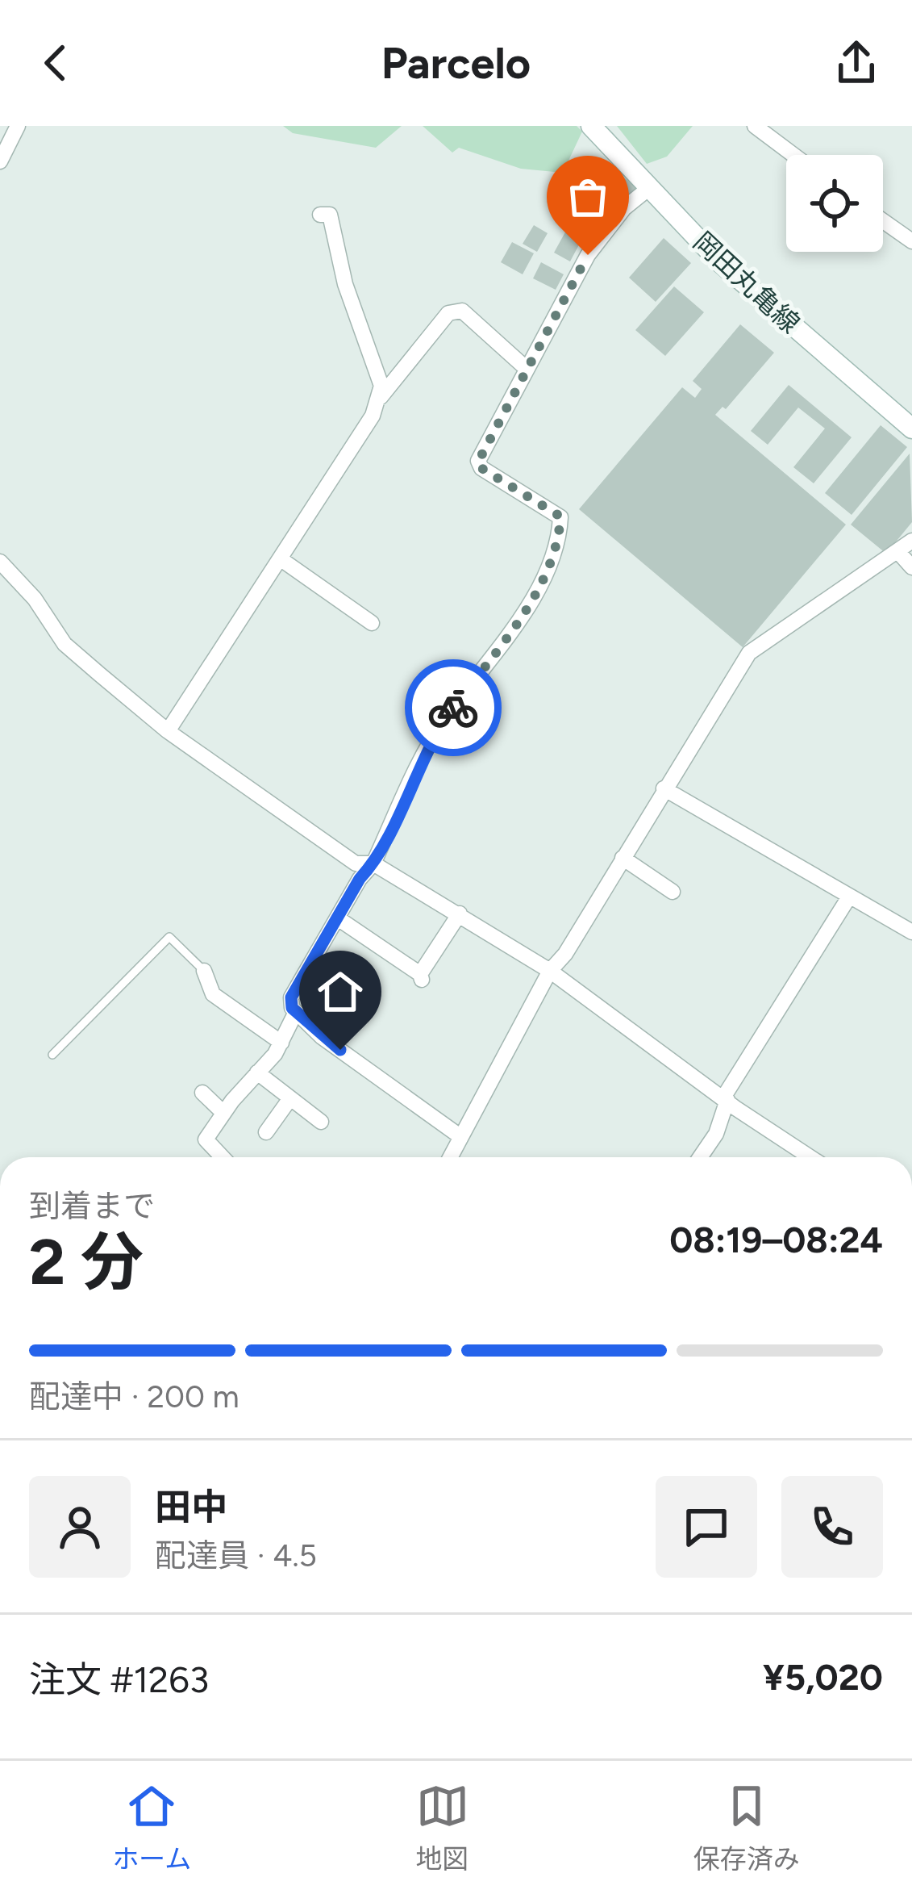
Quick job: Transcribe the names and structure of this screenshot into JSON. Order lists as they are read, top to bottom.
{
  "streets": {
    "main road": ["岡田丸亀線"]
  },
  "page": {
    "header": "Parcelo",
    "heading": ["2 分", "到着まで", "08:19–08:24"],
    "panel": [
      "田中",
      "配達員 · 4.5",
      "注文 #1263",
      "¥5,020"
    ],
    "bar": "配達中 · 200 m",
    "tabs": ["ホーム", "地図", "保存済み"]
  }
}
